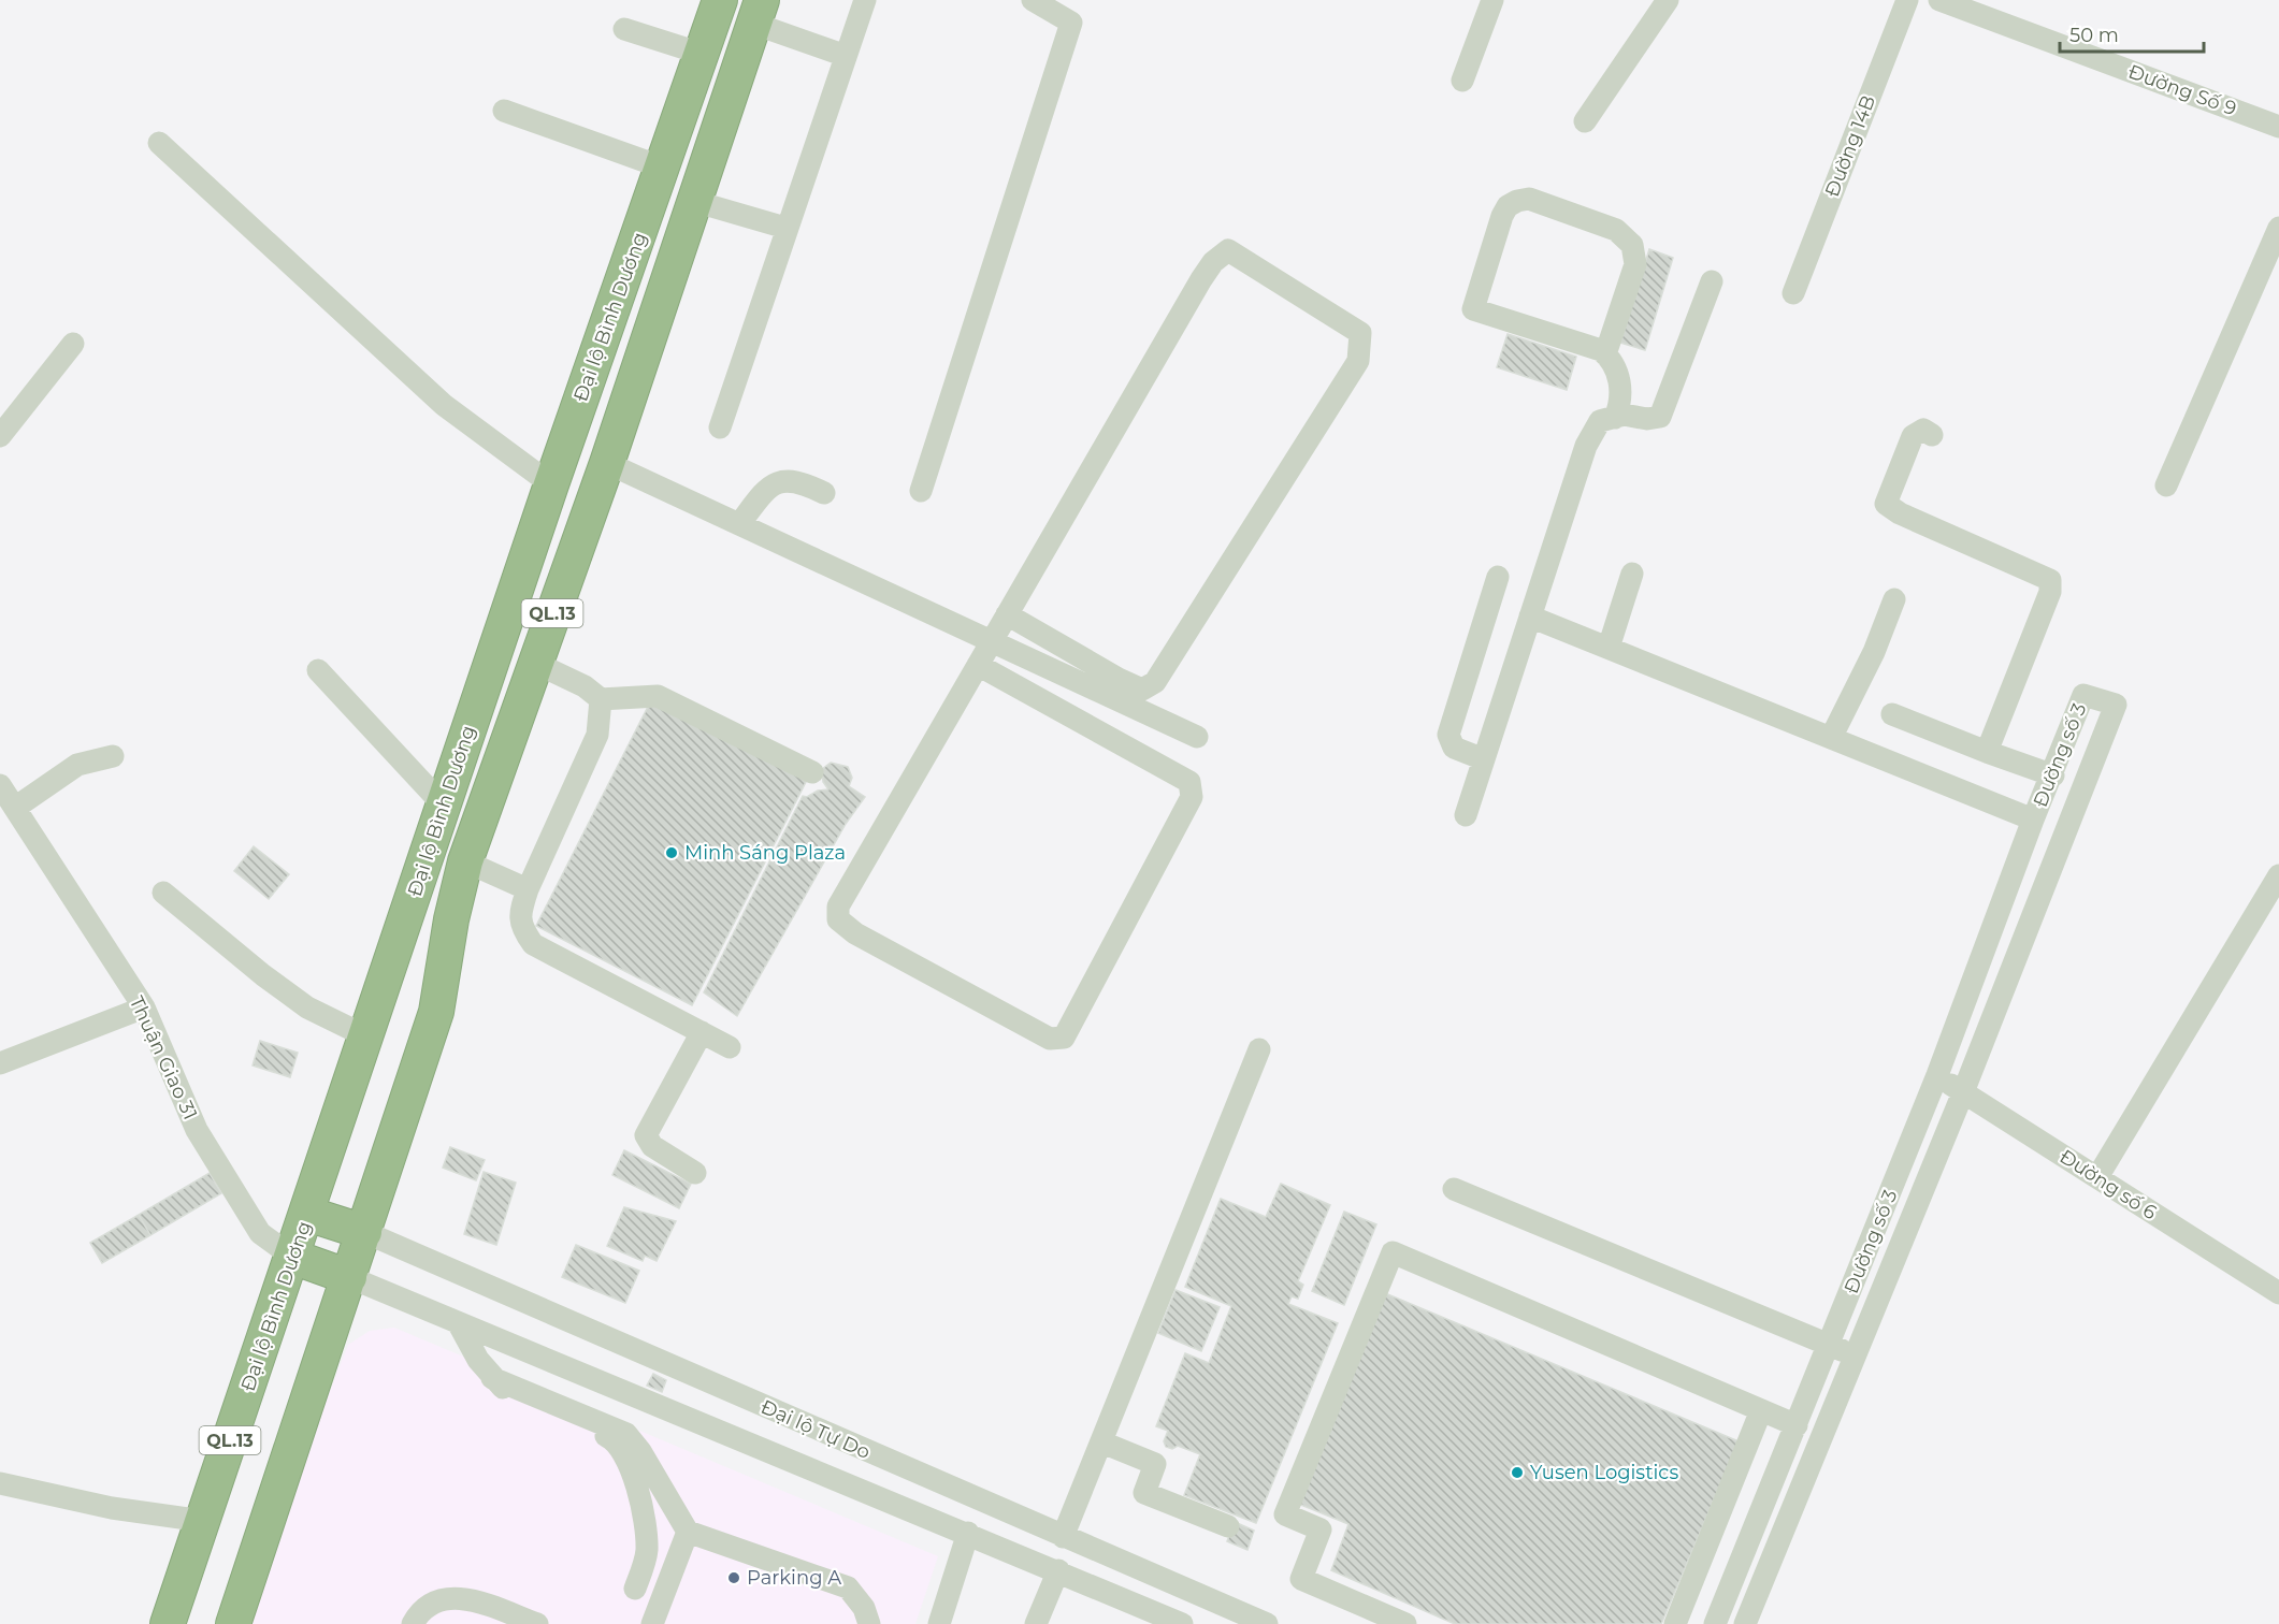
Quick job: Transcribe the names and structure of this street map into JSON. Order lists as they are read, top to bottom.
{
  "streets": {
    "highway": ["Đại lộ Bình Dương", "QL.13"],
    "street": [
      "Đường Số 9",
      "Đường 14B",
      "Đường số 3",
      "Thuận Giao 31",
      "Đường số 6",
      "Đại lộ Tự Do"
    ]
  },
  "crossings": [
    ["Đại lộ Bình Dương", "Thuận Giao 31"],
    ["Đại lộ Bình Dương", "Đại lộ Tự Do"],
    ["Đường số 3", "Đường số 6"]
  ],
  "places": ["Minh Sáng Plaza", "Yusen Logistics", "Parking A"],
  "scale_bar": "50 m"
}
